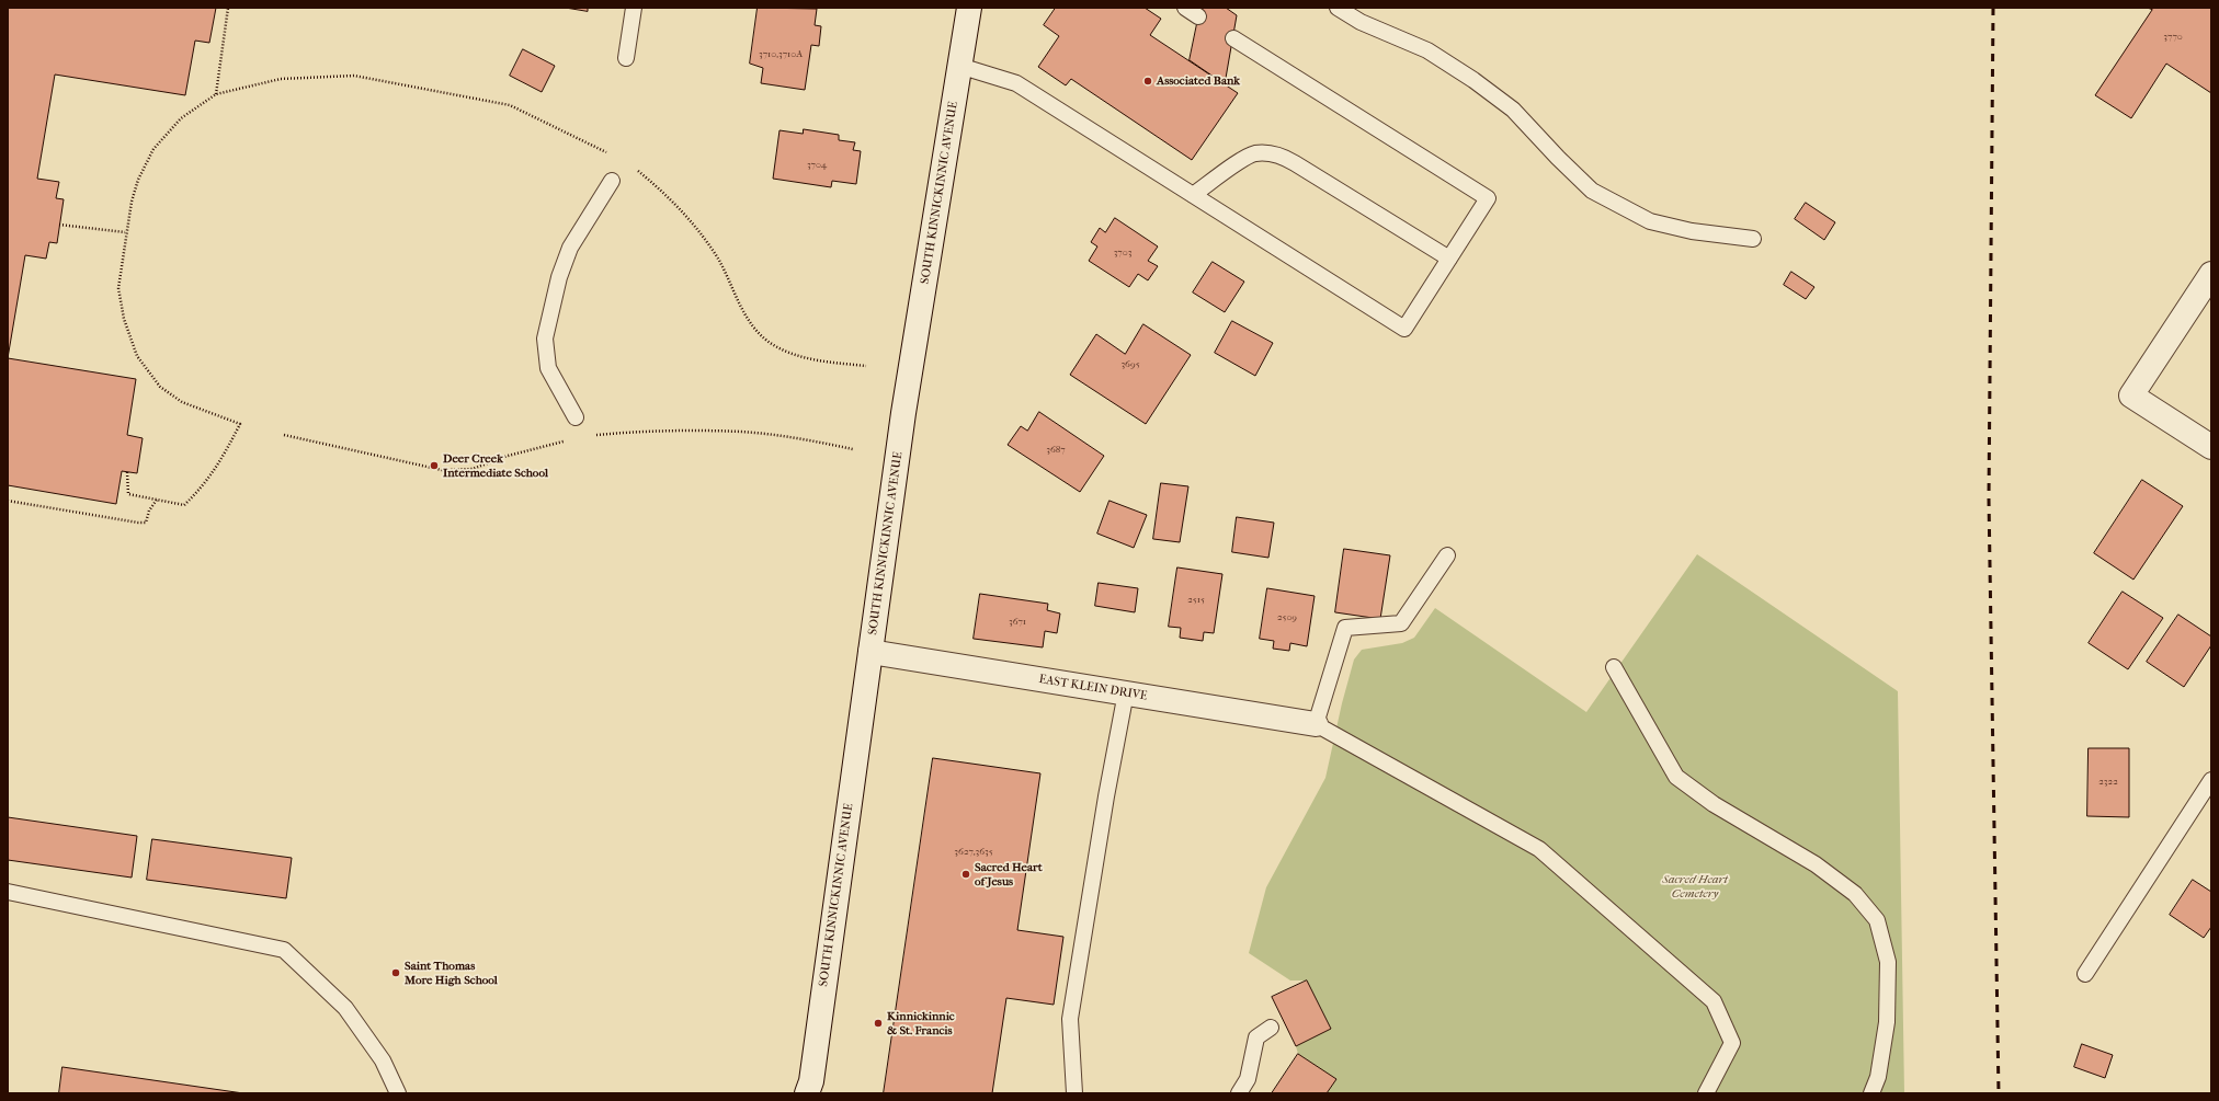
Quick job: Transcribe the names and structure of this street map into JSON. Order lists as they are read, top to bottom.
{
  "streets": {
    "main road": ["SOUTH KINNICKINNIC AVENUE", "EAST KLEIN DRIVE"]
  },
  "crossings": [
    ["SOUTH KINNICKINNIC AVENUE", "EAST KLEIN DRIVE"]
  ],
  "parks": ["Sacred Heart Cemetery"],
  "places": [
    "Associated Bank",
    "Deer Creek Intermediate School",
    "Sacred Heart of Jesus",
    "Saint Thomas More High School",
    "Kinnickinnic & St. Francis"
  ],
  "house_numbers": [
    "3770",
    "3710,3710A",
    "3704",
    "3703",
    "3695",
    "3687",
    "2515",
    "2509",
    "3671",
    "2322",
    "3627,3635"
  ]
}
